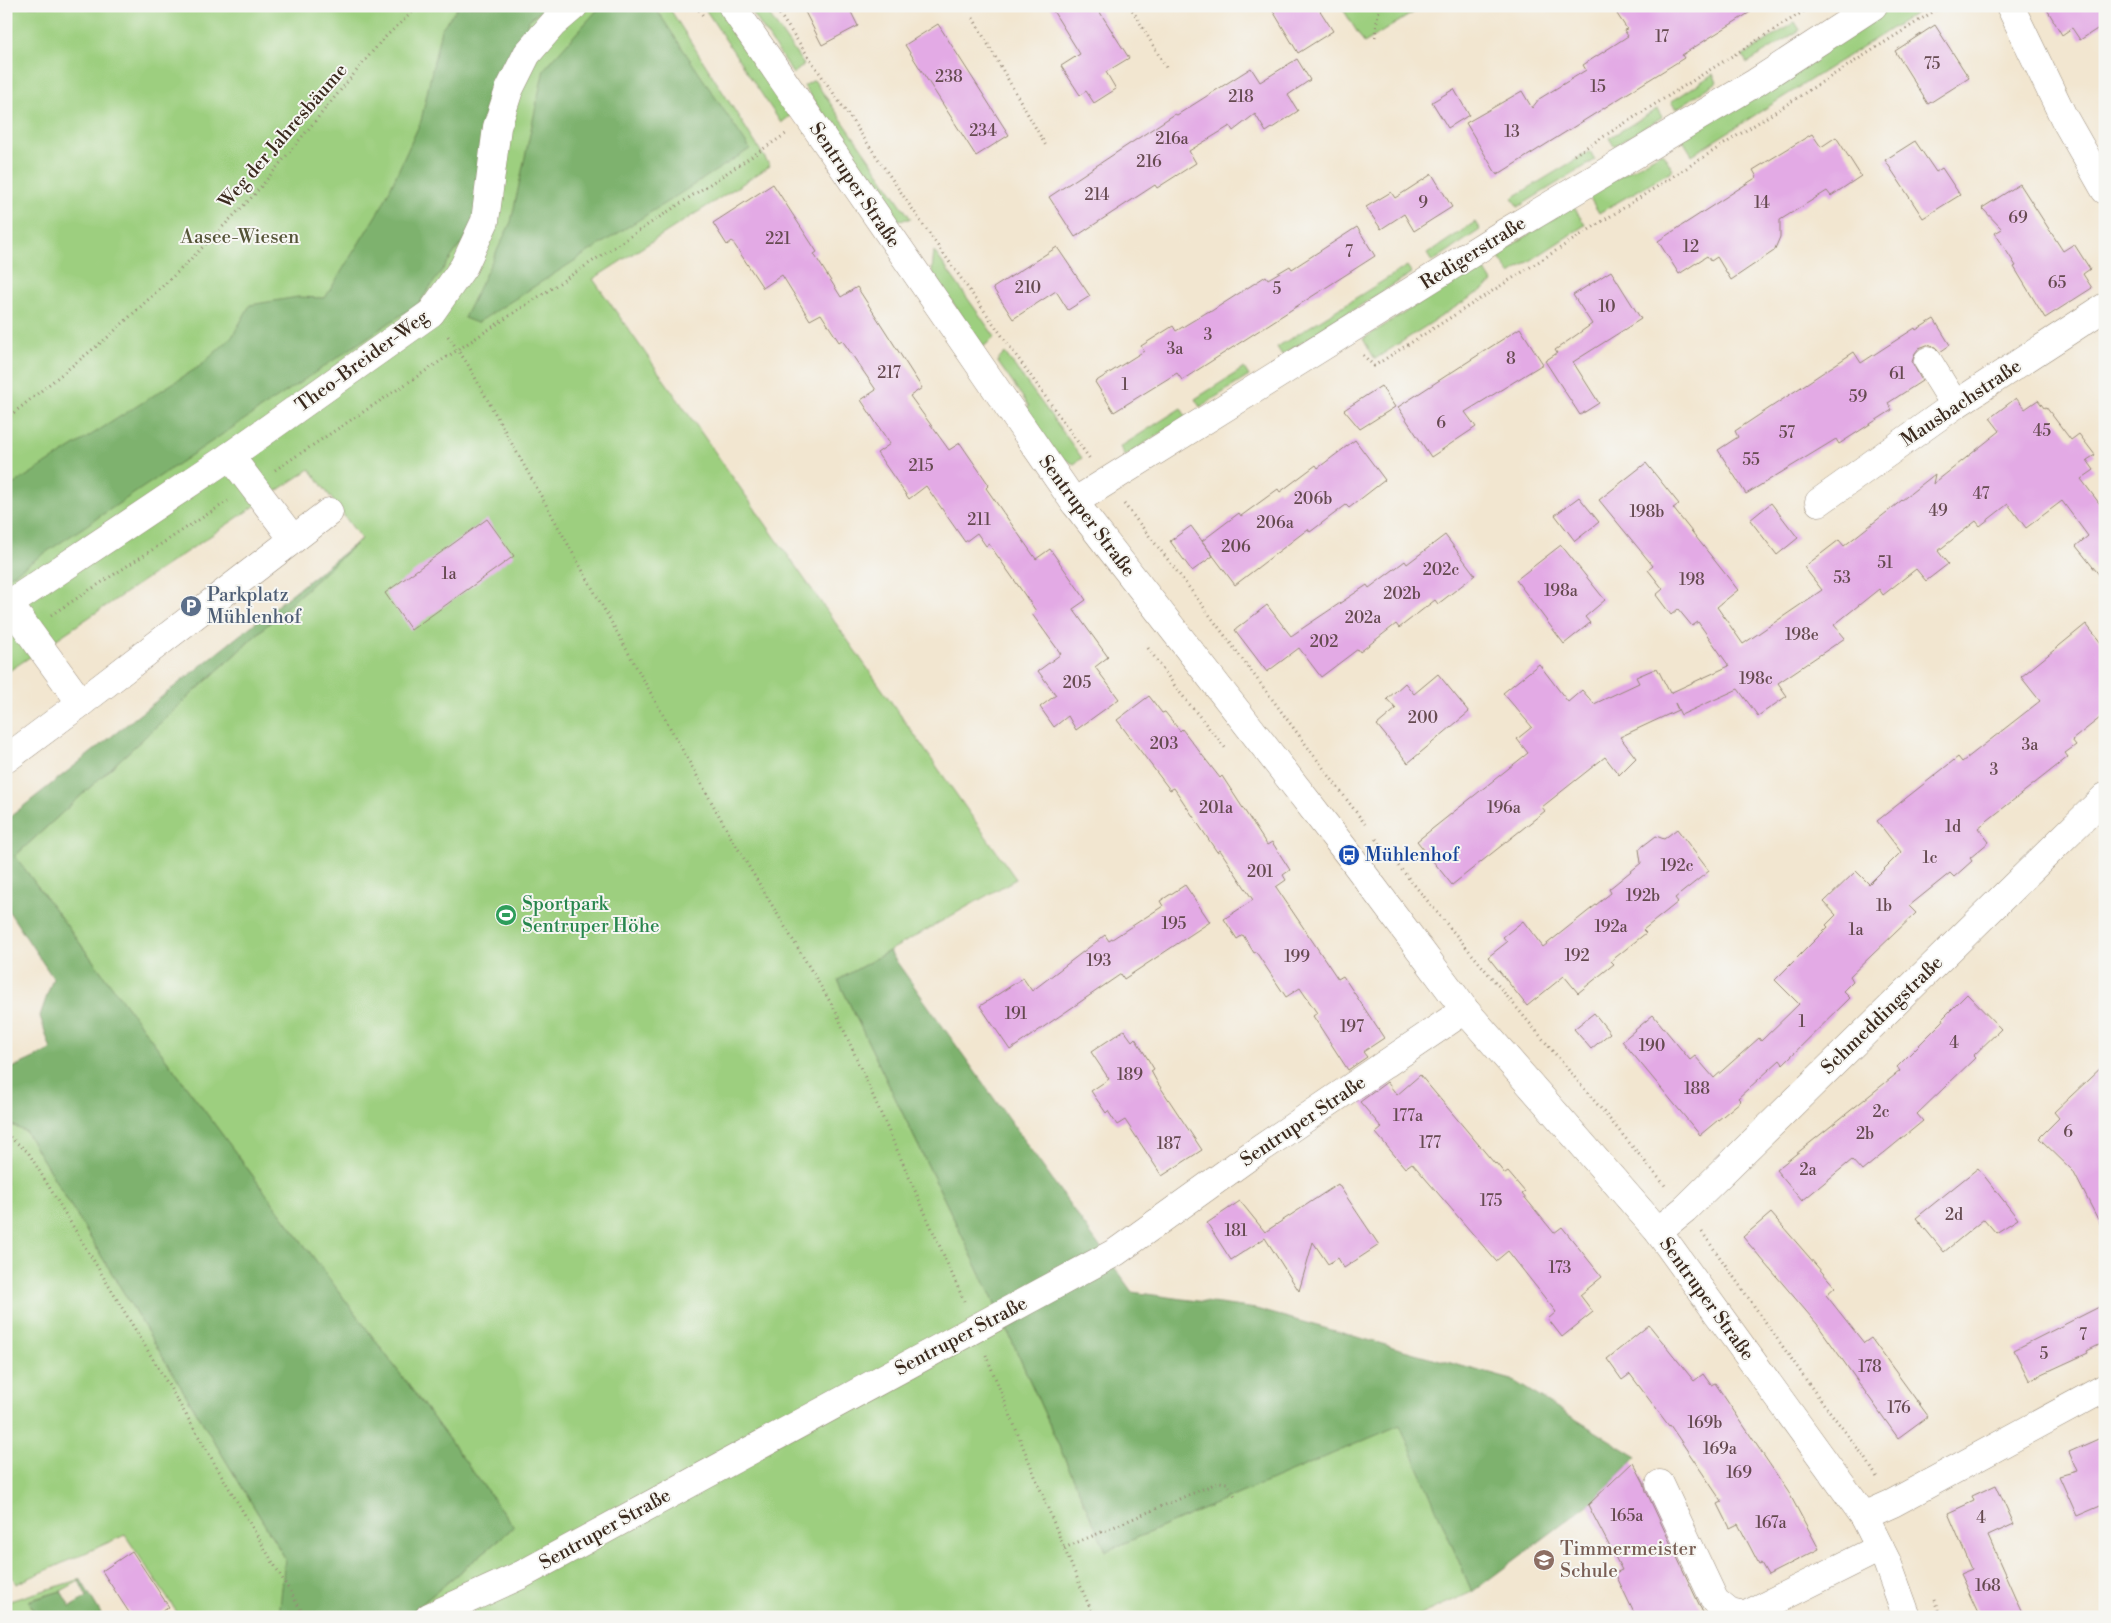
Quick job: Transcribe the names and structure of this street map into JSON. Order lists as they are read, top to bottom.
{
  "streets": {
    "street": [
      "Sentruper Straße",
      "Redigerstraße",
      "Theo-Breider-Weg",
      "Mausbachstraße",
      "Schmeddingstraße"
    ],
    "path": ["Weg der Jahresbäume"]
  },
  "crossings": [
    ["Sentruper Straße", "Redigerstraße"],
    ["Sentruper Straße", "Schmeddingstraße"]
  ],
  "parks": ["Aasee-Wiesen"],
  "places": {
    "parking": ["Parkplatz Mühlenhof"],
    "bus stop": ["Mühlenhof"],
    "sports": ["Sportpark Sentruper Höhe"],
    "school or university": ["Timmermeister Schule"]
  },
  "house_numbers": [
    "17",
    "75",
    "238",
    "15",
    "218",
    "234",
    "13",
    "216a",
    "216",
    "214",
    "9",
    "14",
    "69",
    "221",
    "12",
    "7",
    "65",
    "210",
    "5",
    "10",
    "3",
    "3a",
    "8",
    "217",
    "61",
    "1",
    "59",
    "6",
    "45",
    "57",
    "55",
    "215",
    "47",
    "206b",
    "49",
    "198b",
    "211",
    "206a",
    "206",
    "51",
    "202c",
    "1a",
    "53",
    "198",
    "198a",
    "202b",
    "202a",
    "198e",
    "202",
    "198c",
    "205",
    "200",
    "203",
    "3a",
    "3",
    "201a",
    "196a",
    "1d",
    "1c",
    "192c",
    "201",
    "192b",
    "1b",
    "195",
    "192a",
    "1a",
    "192",
    "199",
    "193",
    "191",
    "1",
    "197",
    "4",
    "190",
    "189",
    "188",
    "2c",
    "177a",
    "6",
    "2b",
    "177",
    "187",
    "2a",
    "175",
    "2d",
    "181",
    "173",
    "7",
    "5",
    "178",
    "176",
    "169b",
    "169a",
    "169",
    "165a",
    "4",
    "167a",
    "168"
  ]
}
